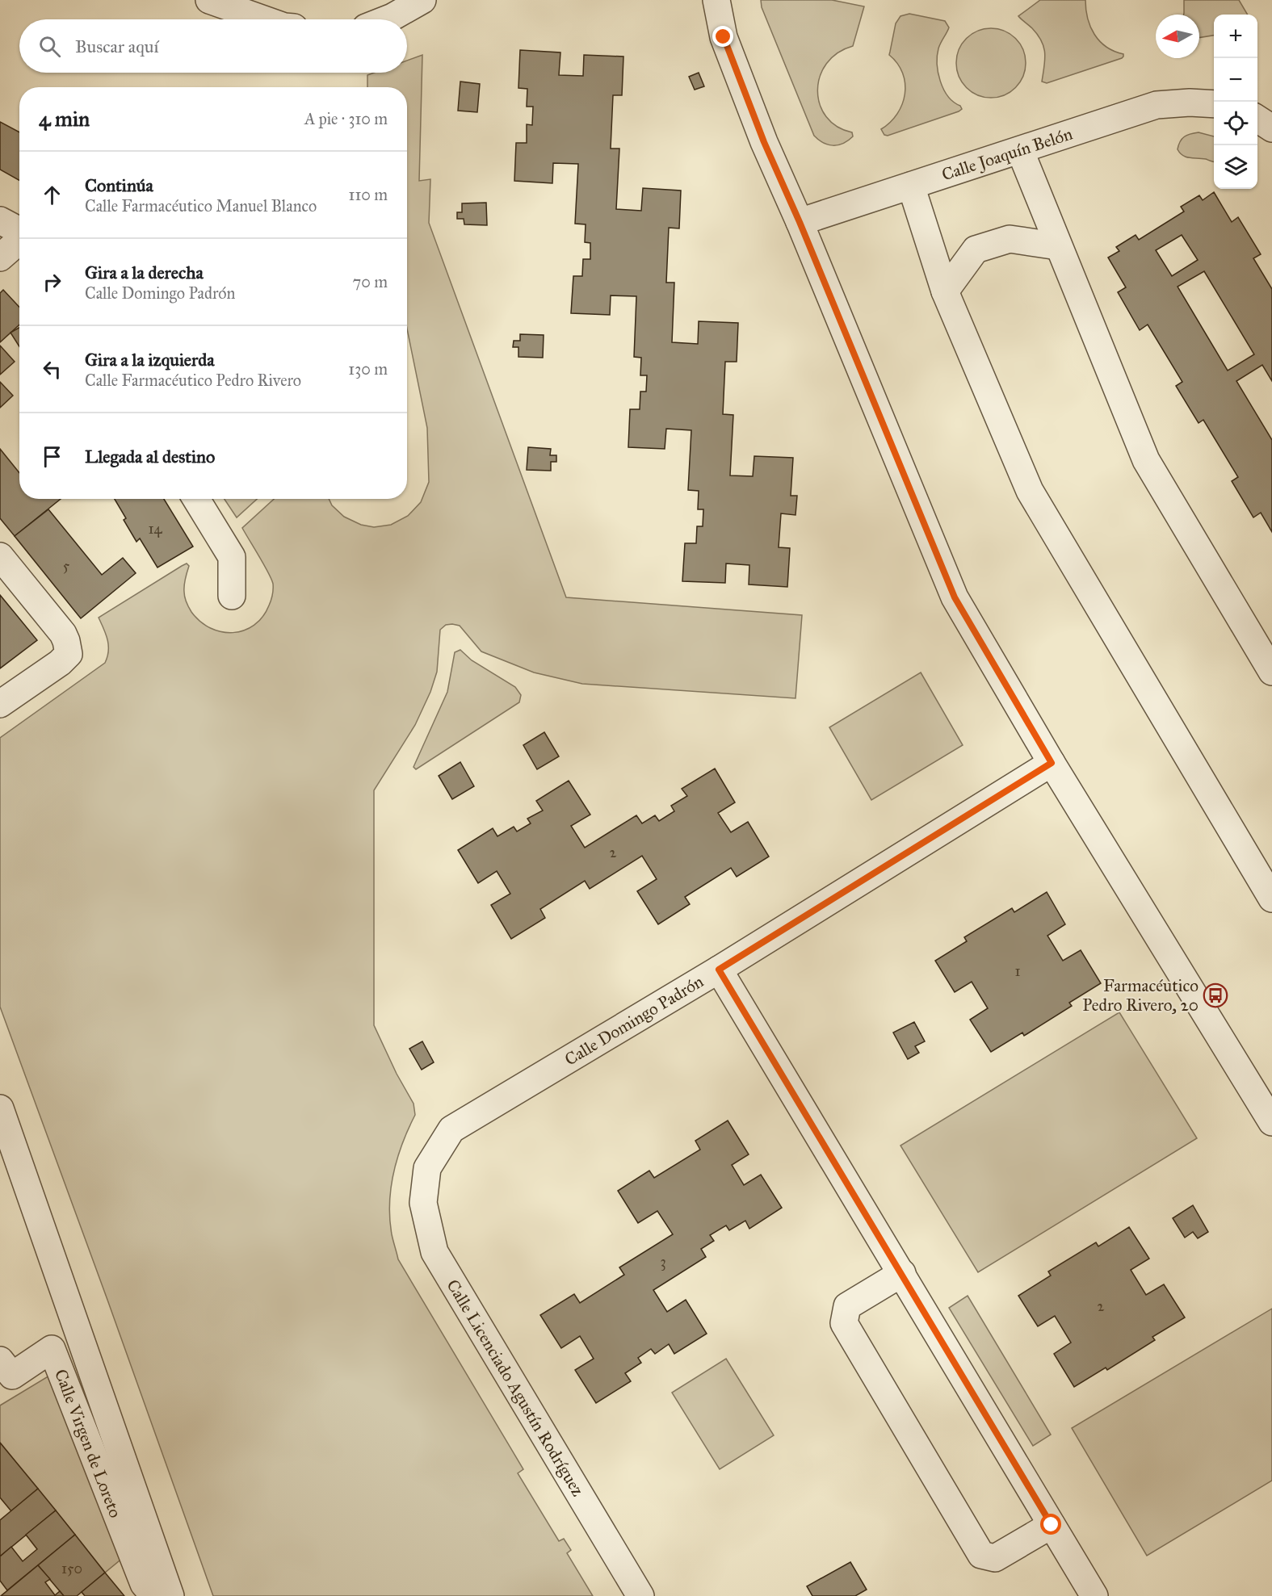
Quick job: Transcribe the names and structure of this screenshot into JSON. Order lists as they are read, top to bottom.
{
  "streets": {
    "street": [
      "Calle Joaquín Belón",
      "Calle Domingo Padrón",
      "Calle Licenciado Agustín Rodríguez",
      "Calle Virgen de Loreto"
    ]
  },
  "crossings": [
    ["Calle Domingo Padrón", "Calle Licenciado Agustín Rodríguez"]
  ],
  "places": {
    "bus stop": ["Farmacéutico Pedro Rivero, 20"]
  },
  "house_numbers": [
    "14",
    "5",
    "2",
    "1",
    "3",
    "2",
    "150"
  ],
  "north": "left",
  "page": {
    "map_buttons": ["+", "−"],
    "search": "Buscar aquí",
    "heading": ["4 min", "A pie · 310 m"],
    "list": [
      ["Continúa", "Calle Farmacéutico Manuel Blanco", "110 m"],
      ["Gira a la derecha", "Calle Domingo Padrón", "70 m"],
      ["Gira a la izquierda", "Calle Farmacéutico Pedro Rivero", "130 m"],
      "Llegada al destino"
    ]
  }
}
